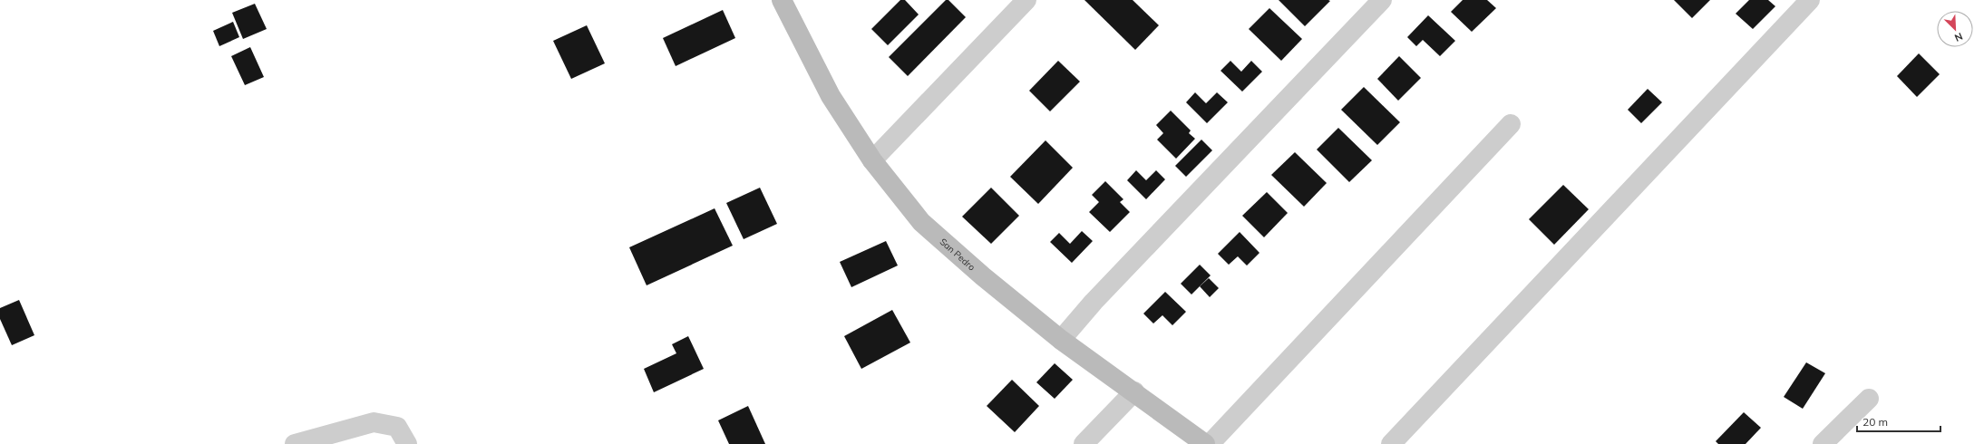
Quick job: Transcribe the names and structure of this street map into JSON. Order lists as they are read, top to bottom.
{
  "streets": {
    "main road": ["San Pedro"]
  },
  "scale_bar": "20 m",
  "north": "bottom right"
}
